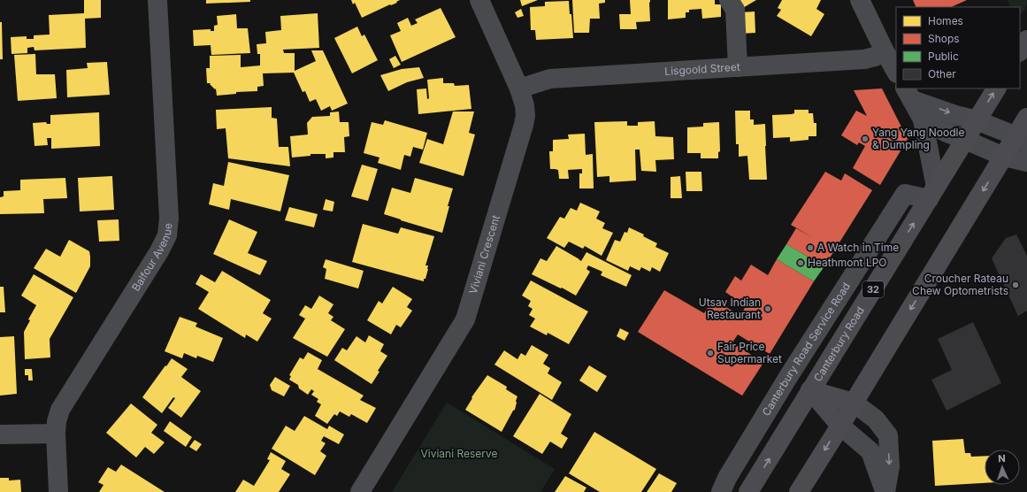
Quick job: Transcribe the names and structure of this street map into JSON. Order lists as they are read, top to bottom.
{
  "streets": {
    "main road": ["32", "Canterbury Road"],
    "street": [
      "Lisgoold Street",
      "Viviani Crescent",
      "Balfour Avenue",
      "Canterbury Road Service Road"
    ]
  },
  "crossings": [
    ["Lisgoold Street", "Viviani Crescent"],
    ["Canterbury Road", "Canterbury Road Service Road"]
  ],
  "parks": ["Viviani Reserve"],
  "places": [
    "Yang Yang Noodle & Dumpling",
    "A Watch in Time",
    "Heathmont LPO",
    "Croucher Rateau Chew Optometrists",
    "Utsav Indian Restaurant",
    "Fair Price Supermarket"
  ],
  "legend": [
    "Homes",
    "Shops",
    "Public",
    "Other"
  ],
  "north": "top"
}
